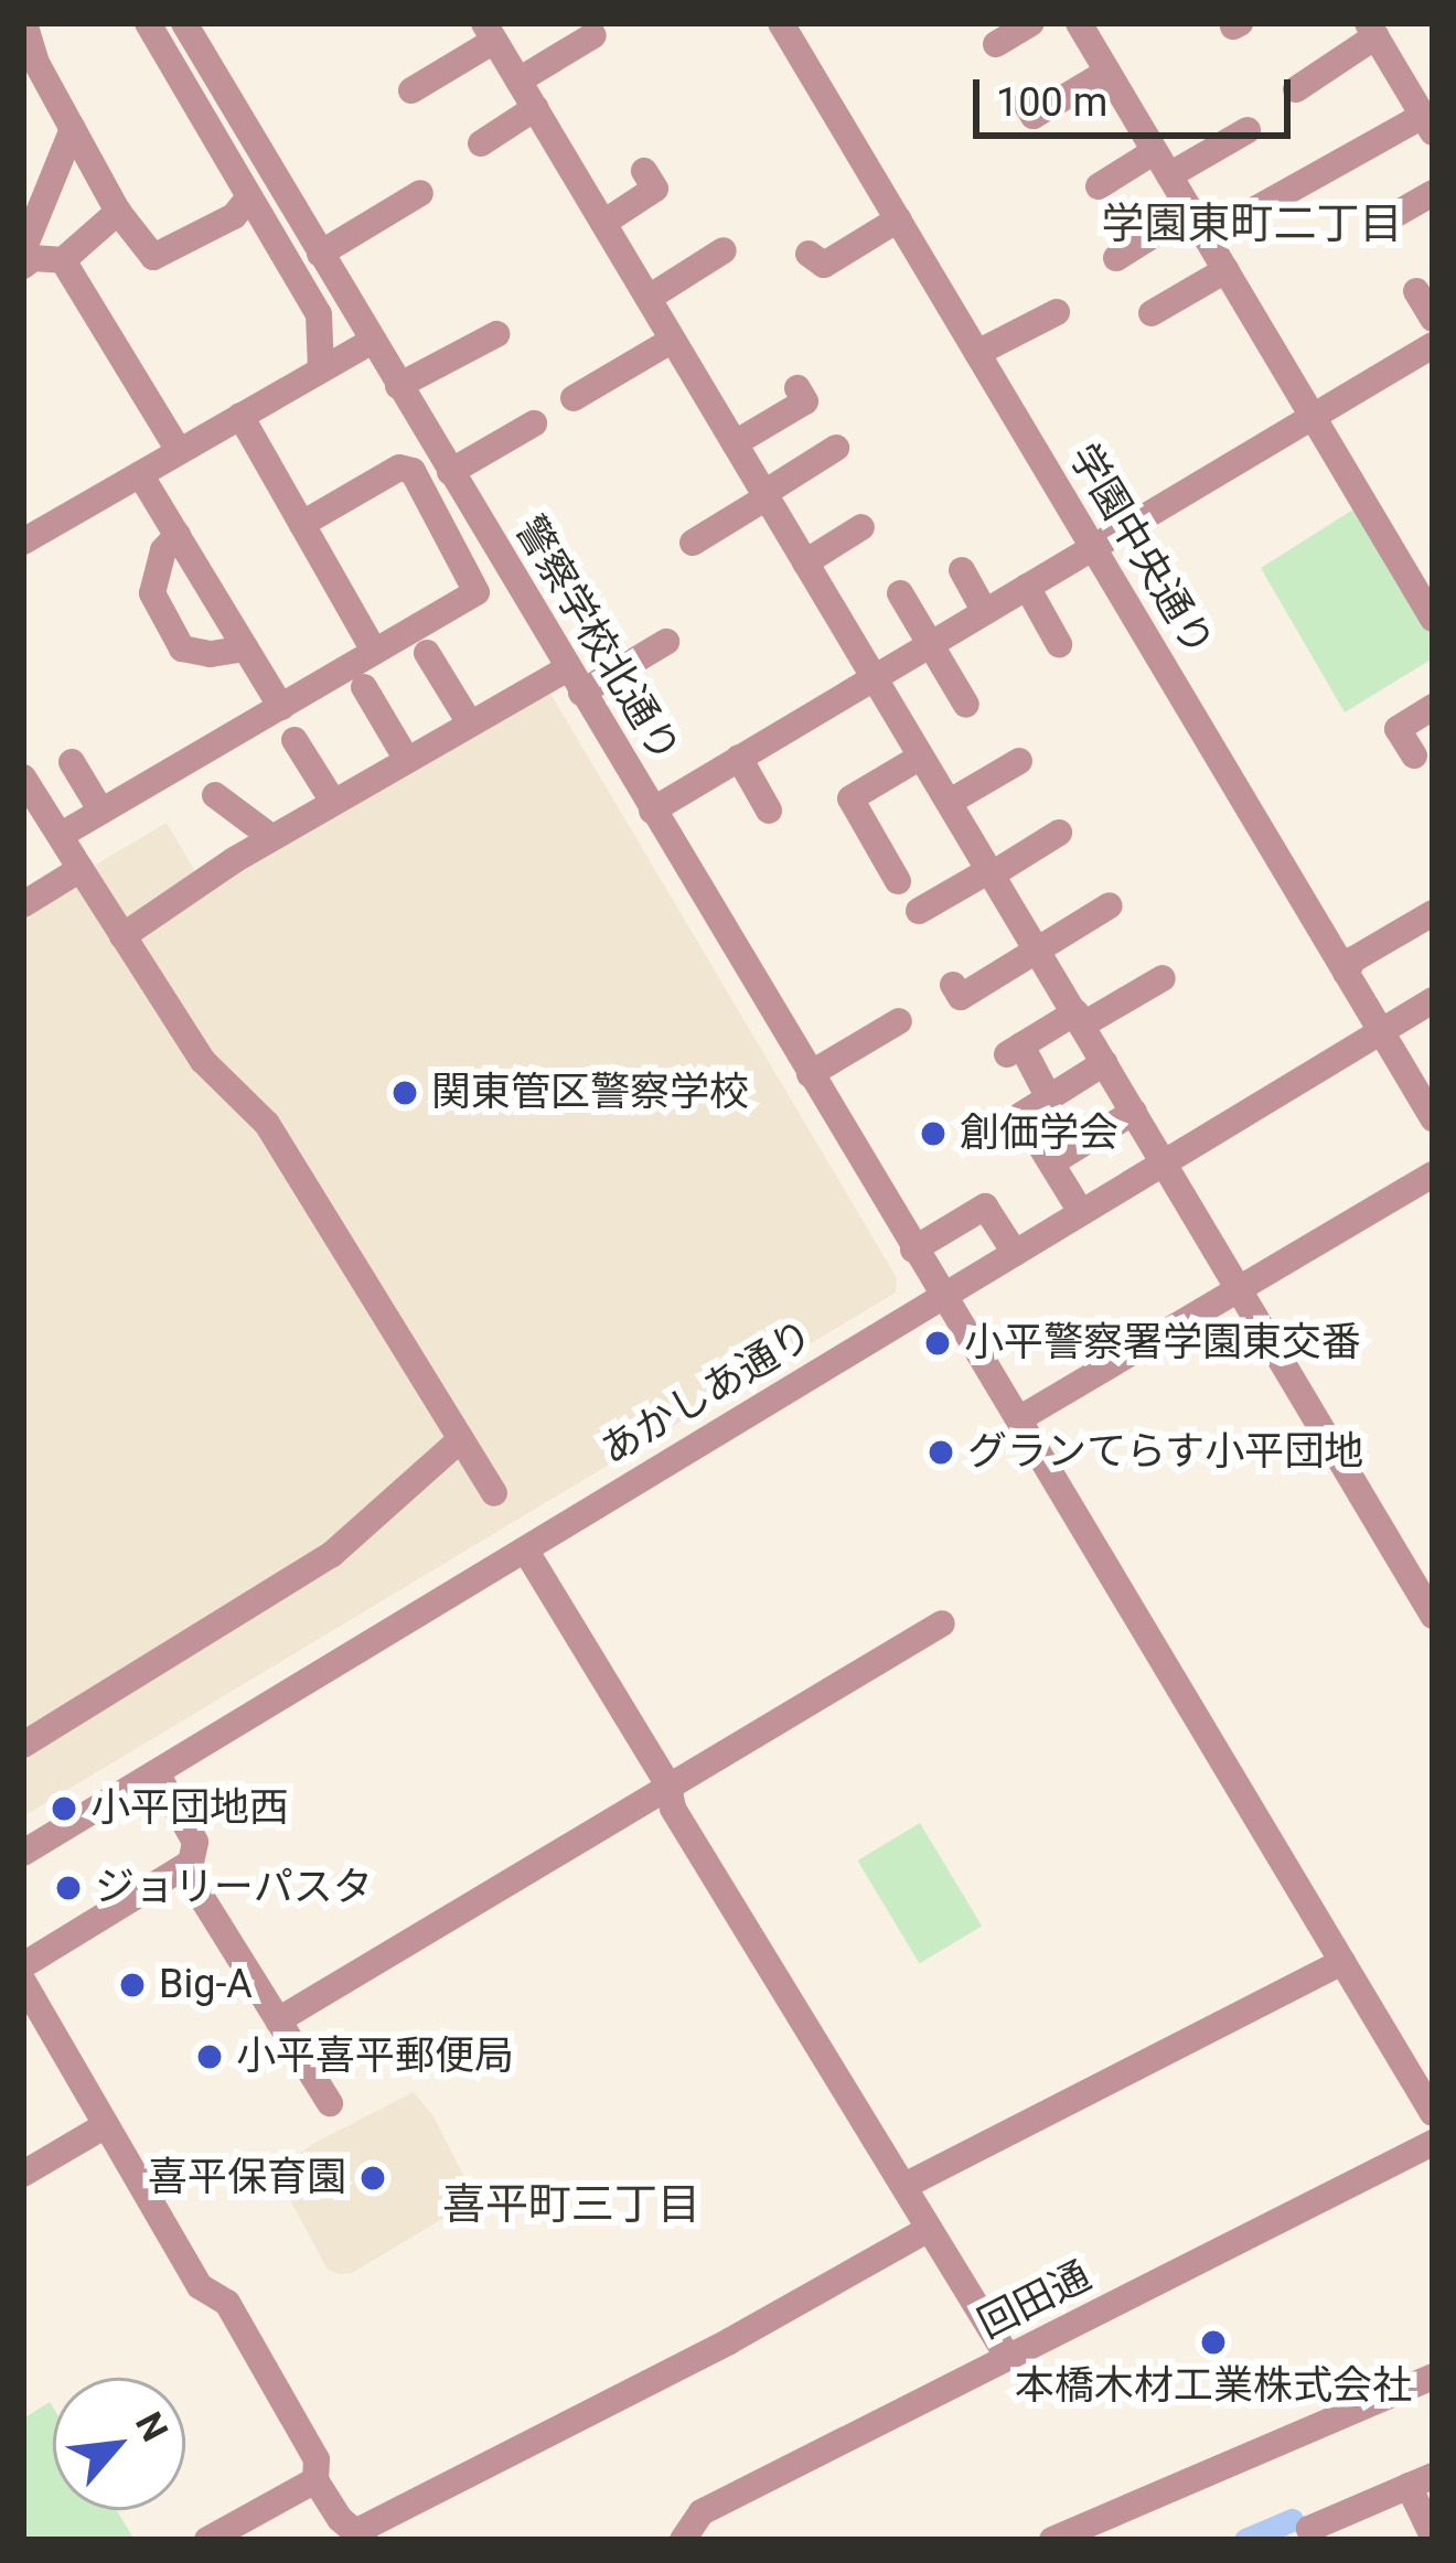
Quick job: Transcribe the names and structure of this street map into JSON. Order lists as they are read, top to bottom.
{
  "streets": {
    "street": [
      "学園中央通り",
      "警察学校北通り",
      "あかしあ通り",
      "回田通"
    ]
  },
  "crossings": [
    ["学園中央通り", "あかしあ通り"],
    ["警察学校北通り", "あかしあ通り"]
  ],
  "districts": ["学園東町二丁目", "喜平町三丁目"],
  "places": [
    "関東管区警察学校",
    "創価学会",
    "小平警察署学園東交番",
    "グランてらす小平団地",
    "小平団地西",
    "ジョリーパスタ",
    "Big-A",
    "小平喜平郵便局",
    "喜平保育園",
    "本橋木材工業株式会社"
  ],
  "scale_bar": "100 m",
  "north": "top right"
}
